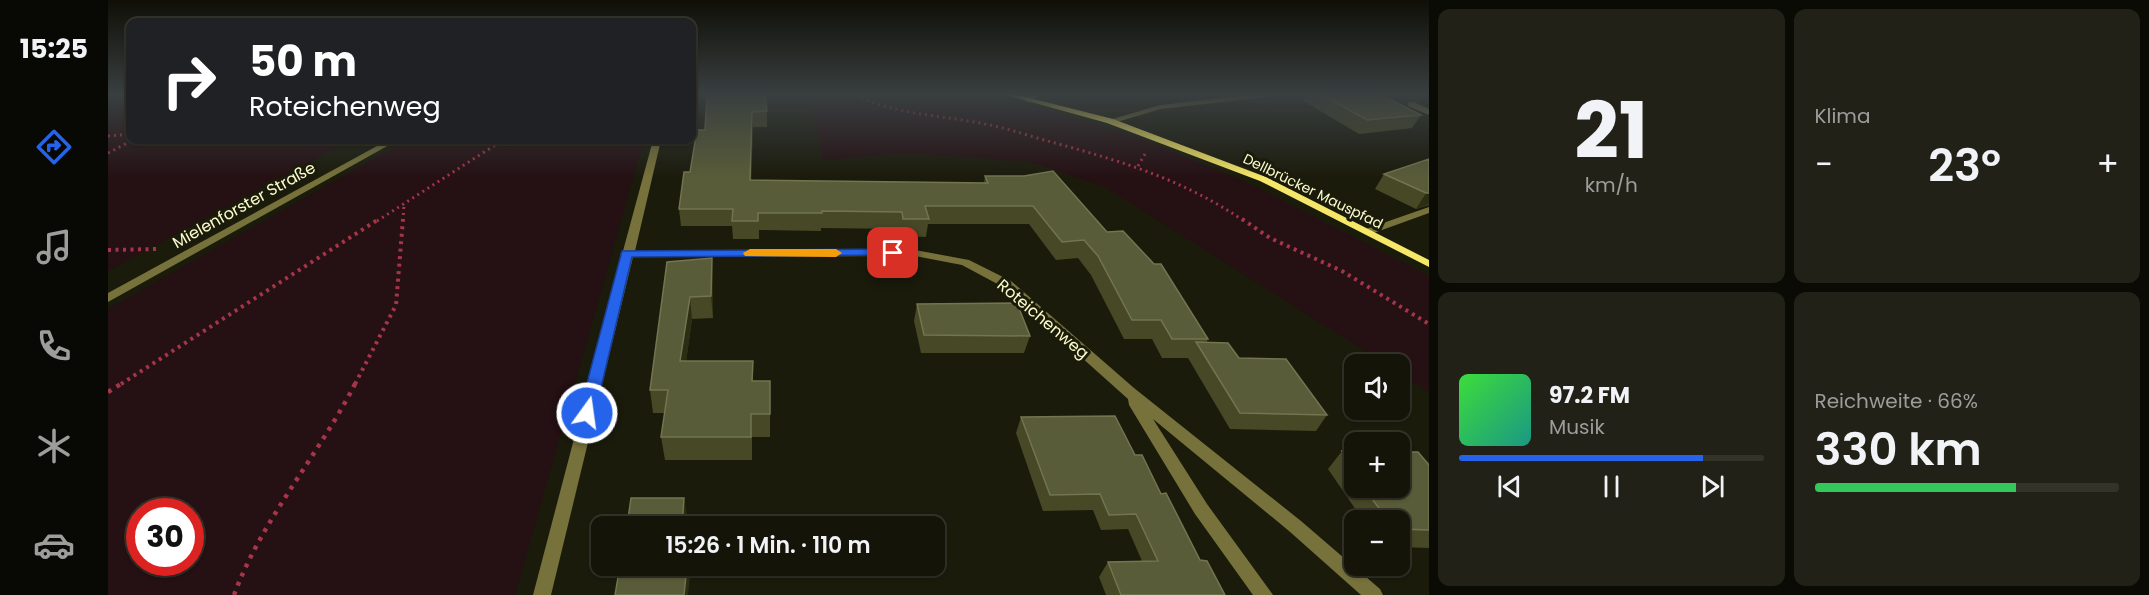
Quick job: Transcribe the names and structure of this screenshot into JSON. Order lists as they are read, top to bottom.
{
  "streets": {
    "main road": ["Dellbrücker Mauspfad"],
    "street": ["Mielenforster Straße", "Roteichenweg"]
  },
  "page": {
    "tabs": "15:25",
    "tile": [
      ["21", "km/h"],
      "Klima",
      ["Reichweite · 66%", "330 km"]
    ],
    "turn": ["50 m", "Roteichenweg"],
    "heat": ["−", "23°", "+"],
    "map_buttons": ["+", "−"],
    "song": ["97.2 FM", "Musik"],
    "limit": "30",
    "trip": "15:26 · 1 Min. · 110 m"
  }
}
